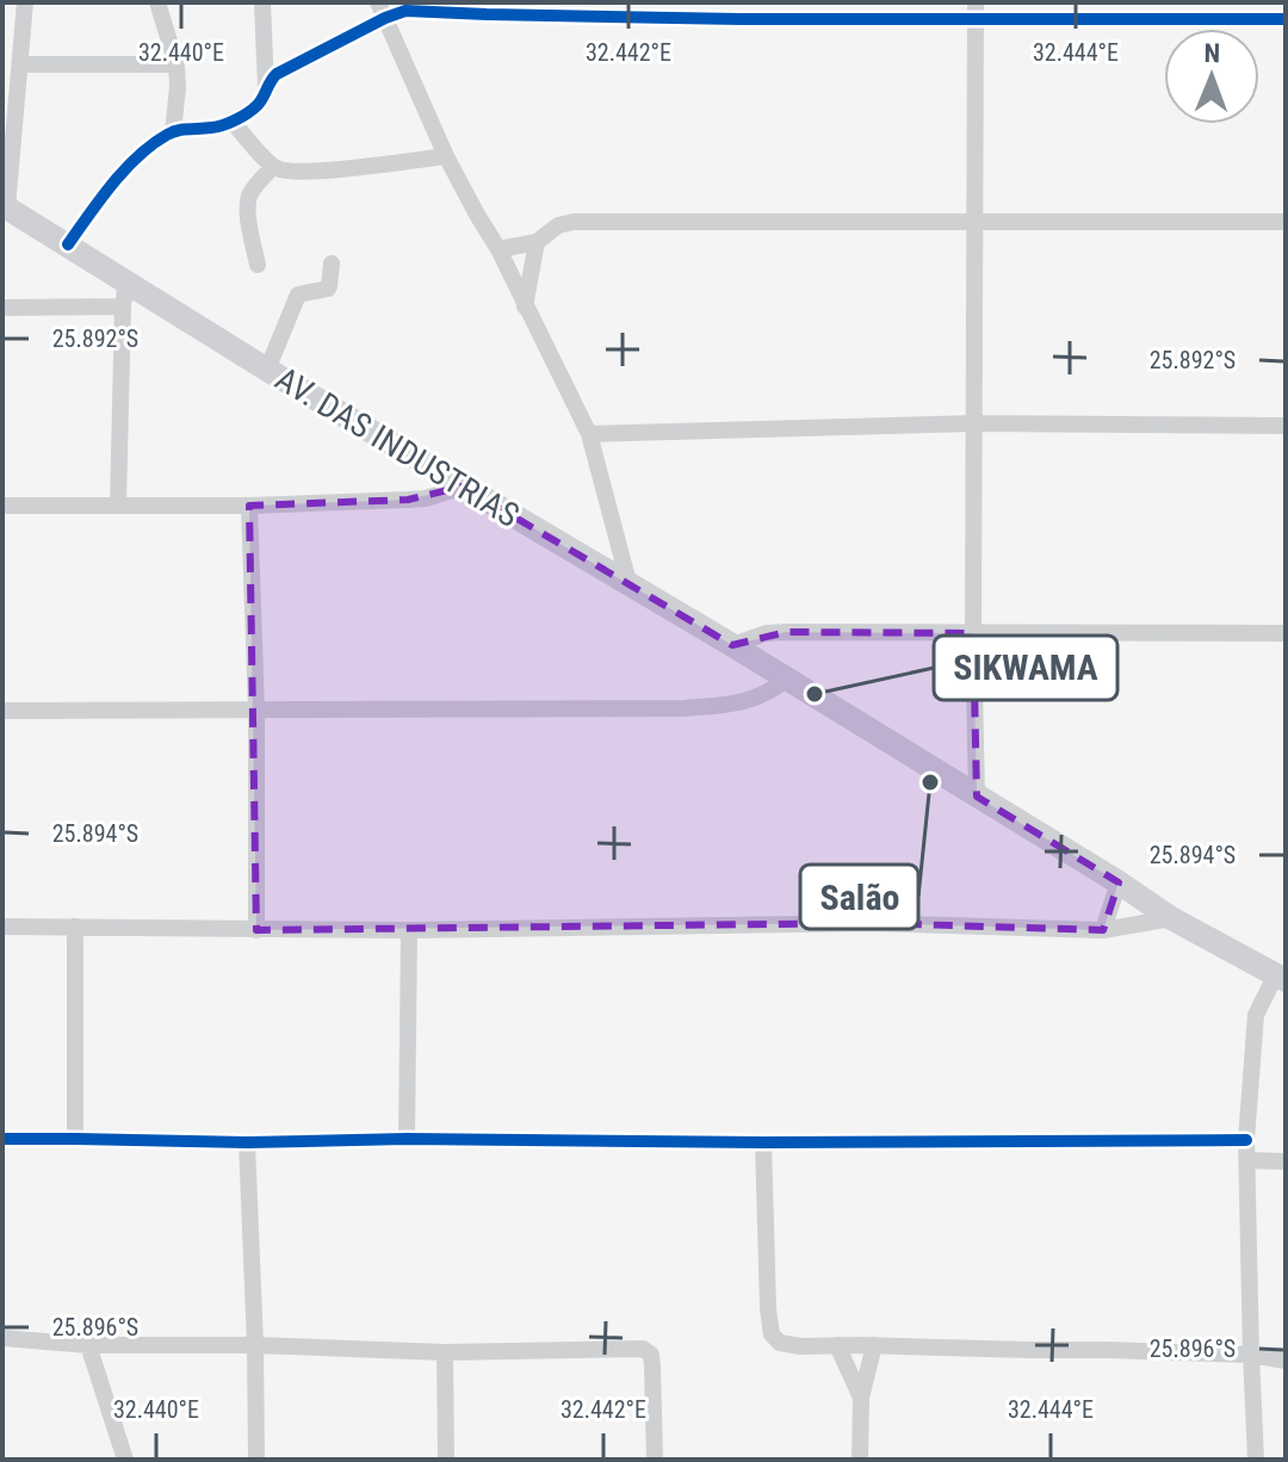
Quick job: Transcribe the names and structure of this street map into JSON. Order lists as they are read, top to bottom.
{
  "streets": {
    "main road": ["AV. DAS INDUSTRIAS"]
  },
  "places": ["SIKWAMA", "Salão"],
  "north": "top",
  "coordinates": [
    "32.440°E",
    "32.442°E",
    "32.444°E",
    "25.892°S",
    "25.894°S",
    "25.896°S"
  ]
}
